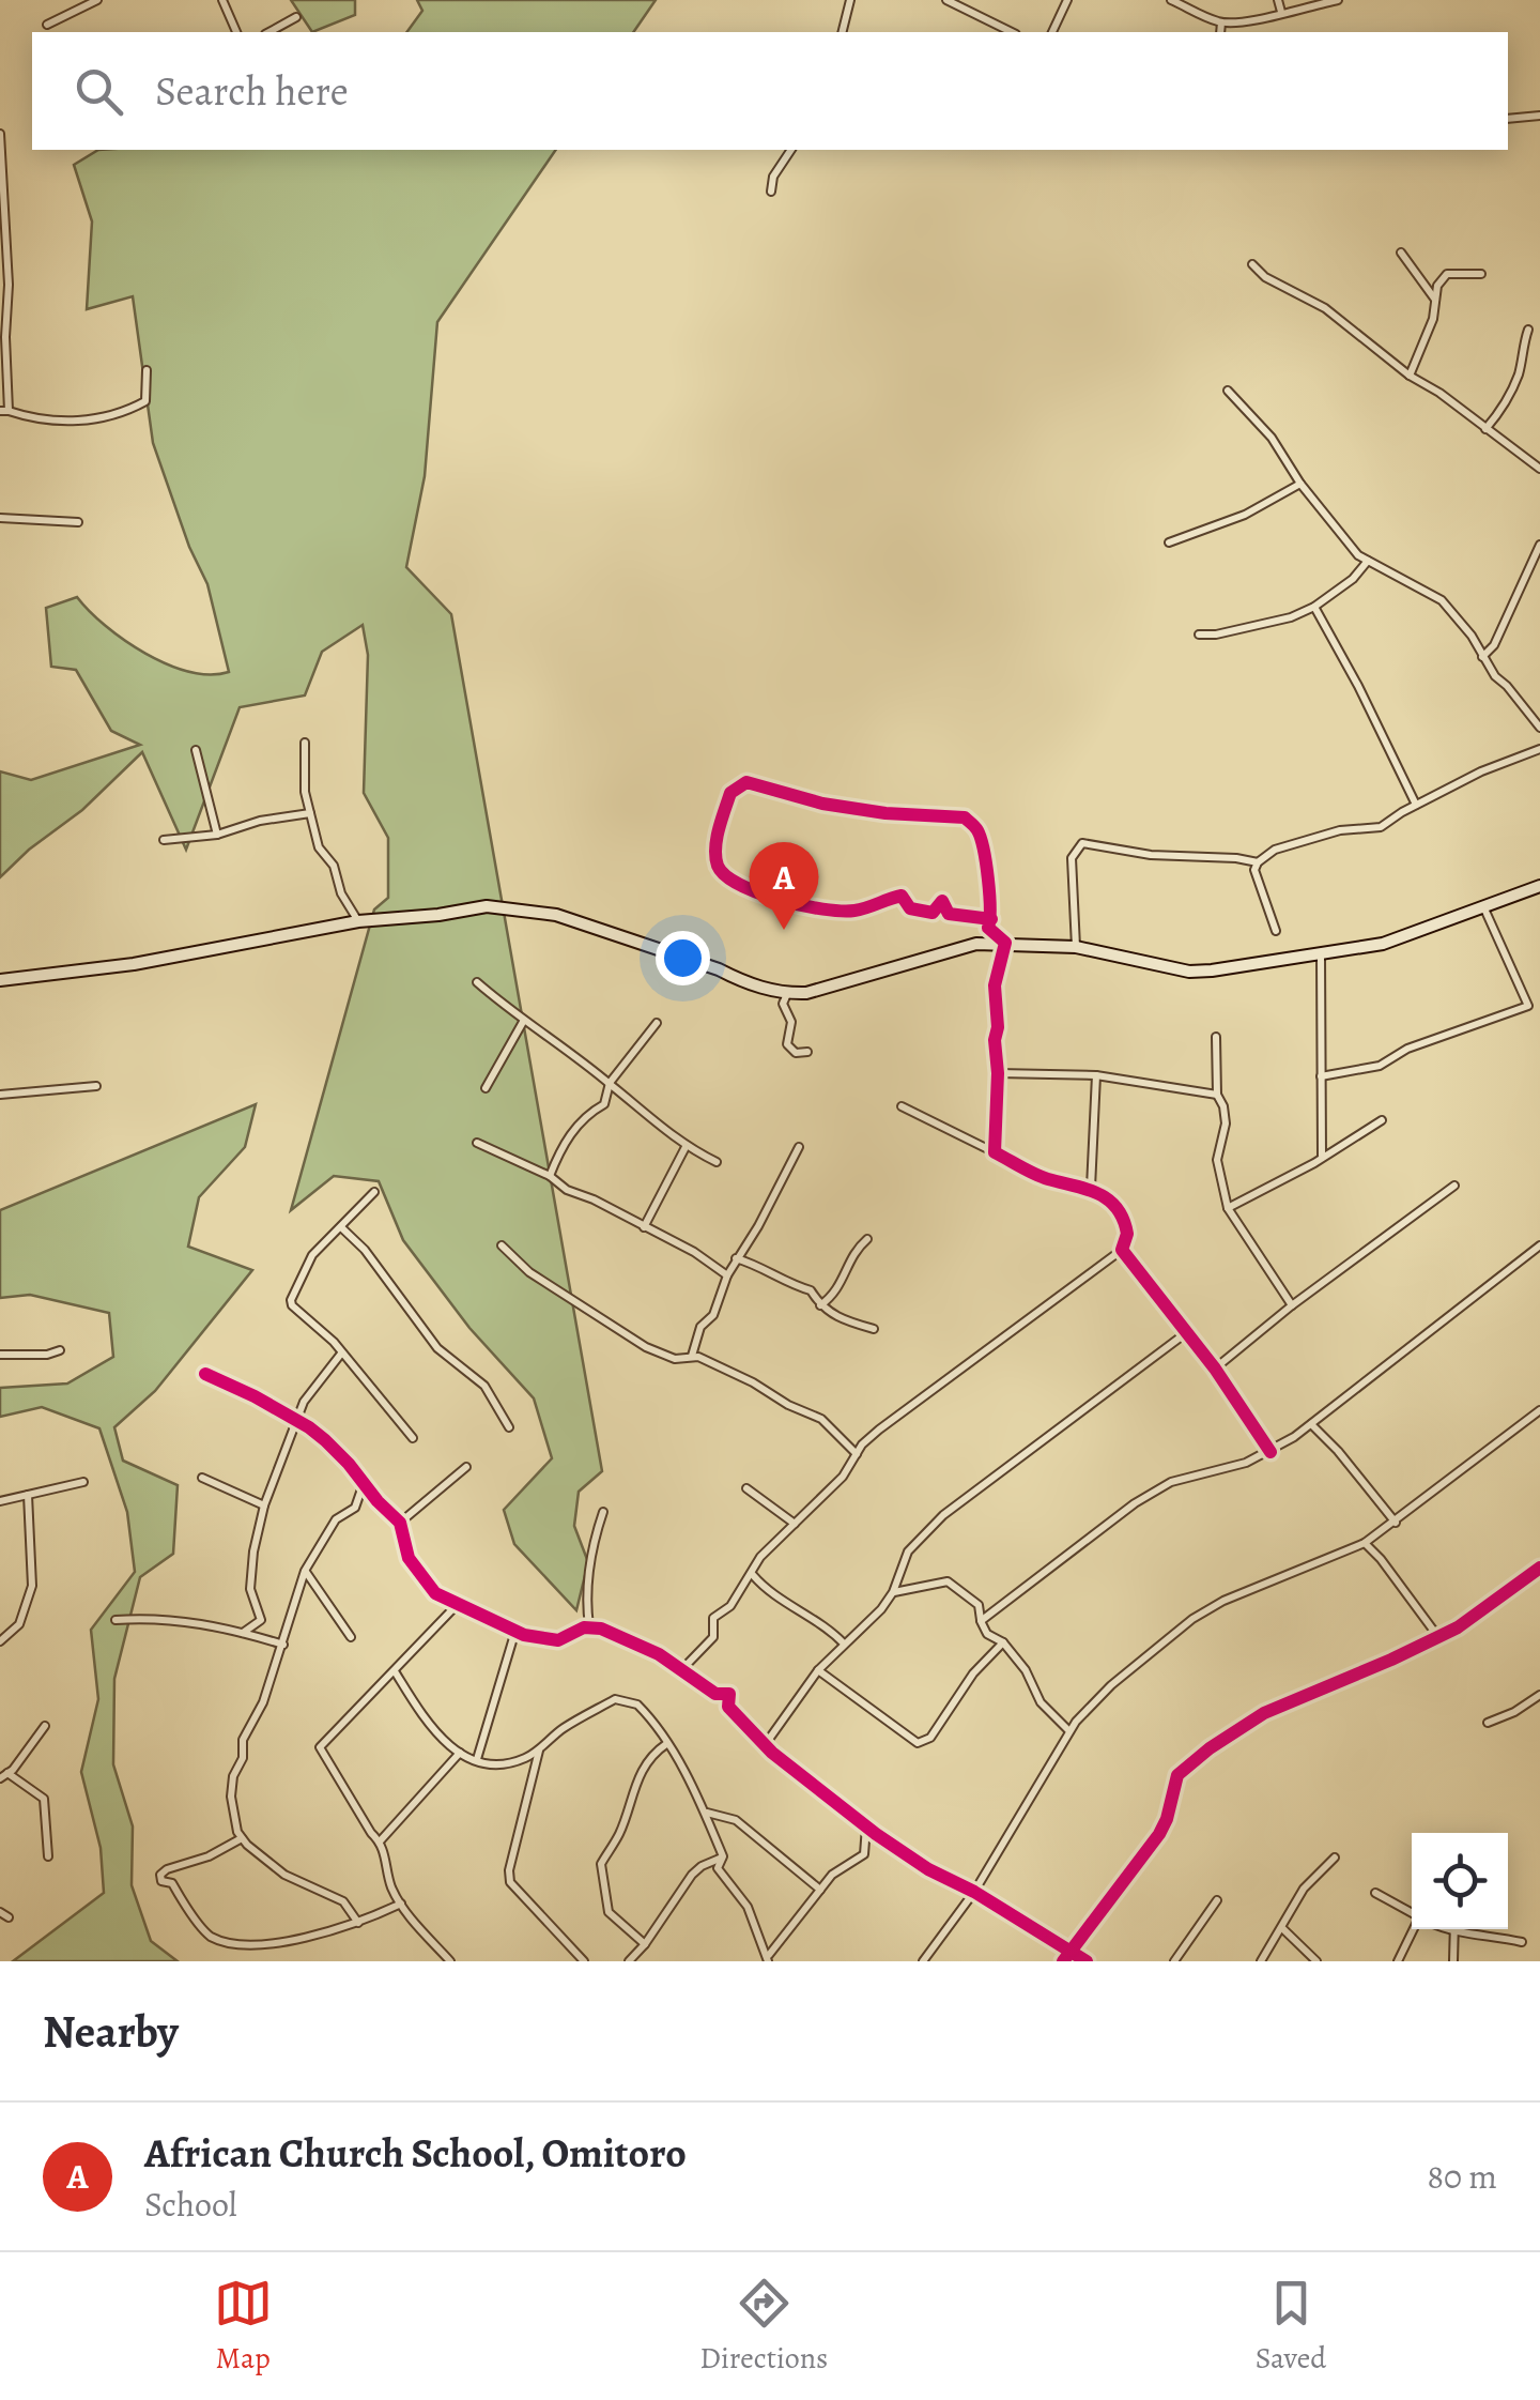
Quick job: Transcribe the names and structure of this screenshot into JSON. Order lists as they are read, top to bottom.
{
  "page": {
    "search": "Search here",
    "pins": "A",
    "heading": "Nearby",
    "list": [
      {
        "mark": "A",
        "name": "African Church School, Omitoro",
        "note": "School",
        "value": "80 m"
      }
    ],
    "nav": ["Map", "Directions", "Saved"]
  }
}
